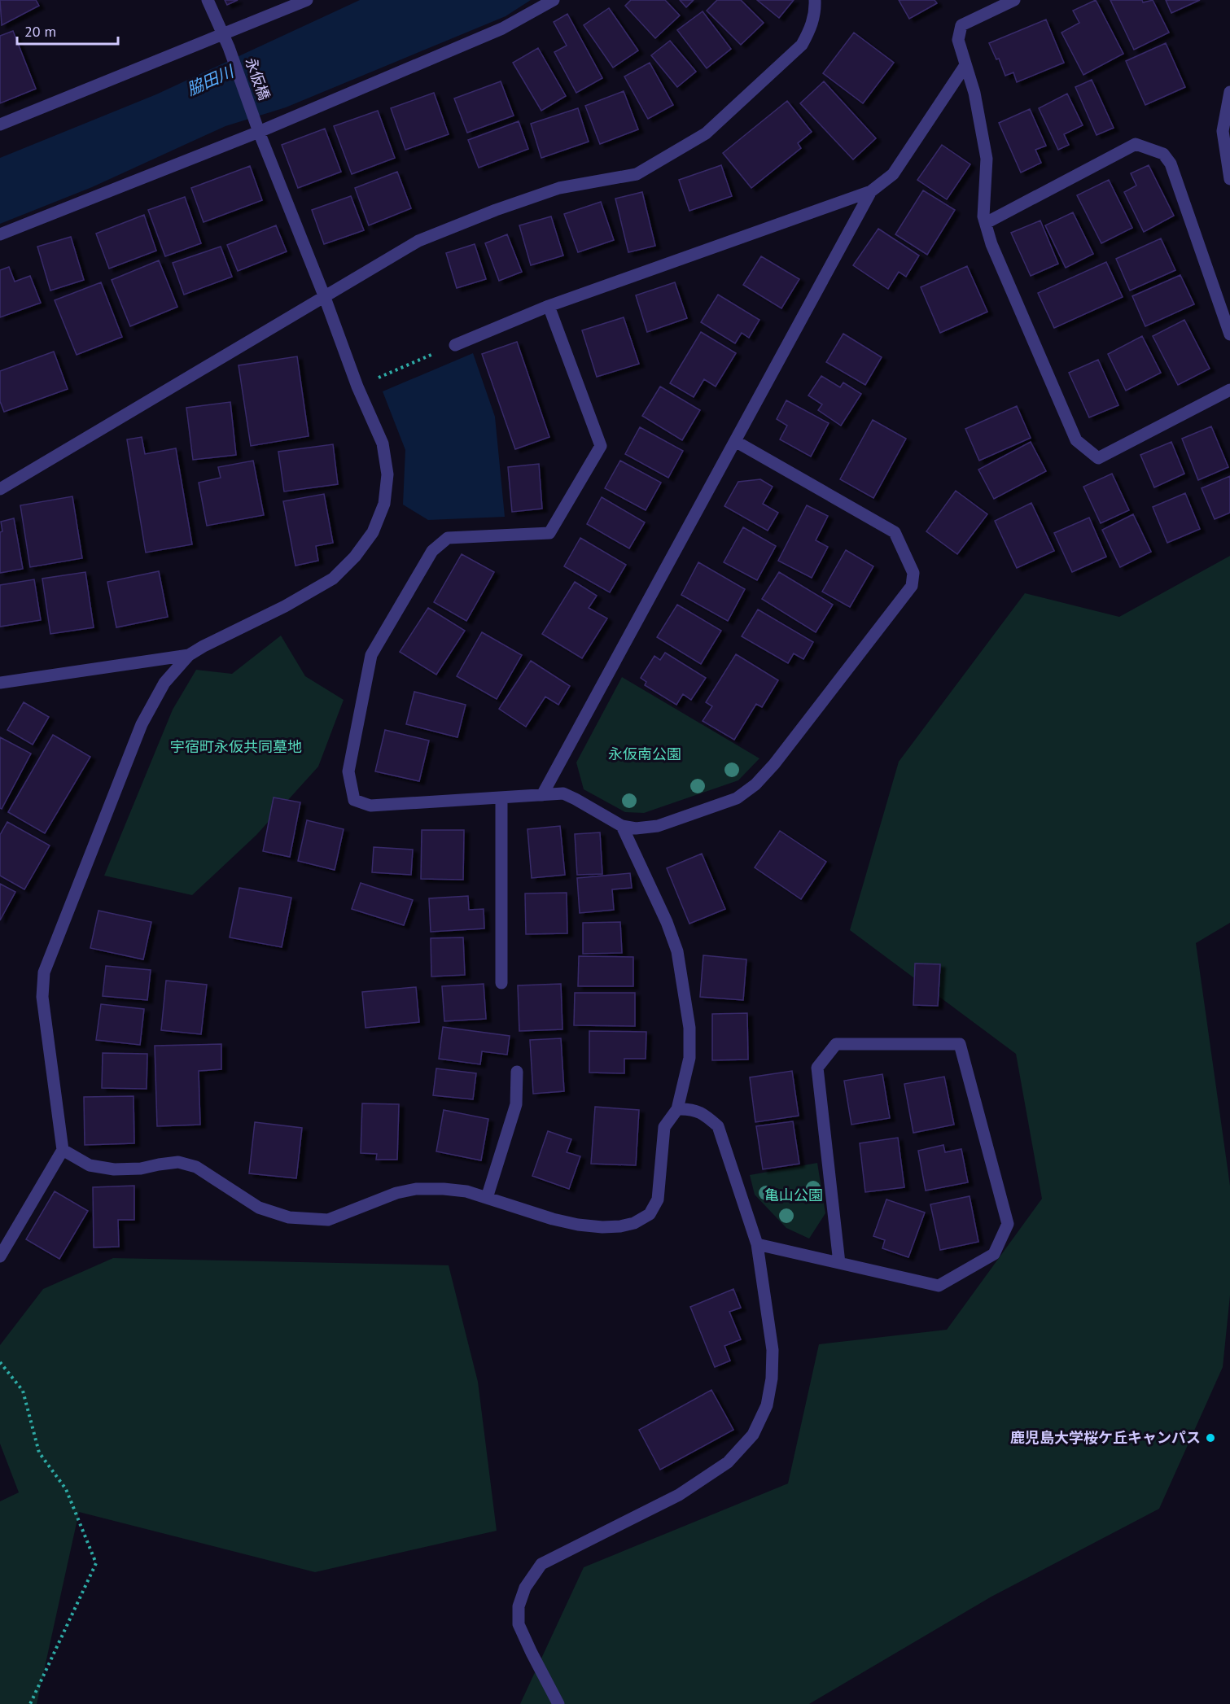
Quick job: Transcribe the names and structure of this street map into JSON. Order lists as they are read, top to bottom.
{
  "streets": {
    "street": ["永仮橋"]
  },
  "water": ["脇田川"],
  "parks": ["宇宿町永仮共同墓地", "永仮南公園", "亀山公園"],
  "places": ["鹿児島大学桜ケ丘キャンパス"],
  "scale_bar": "20 m"
}
